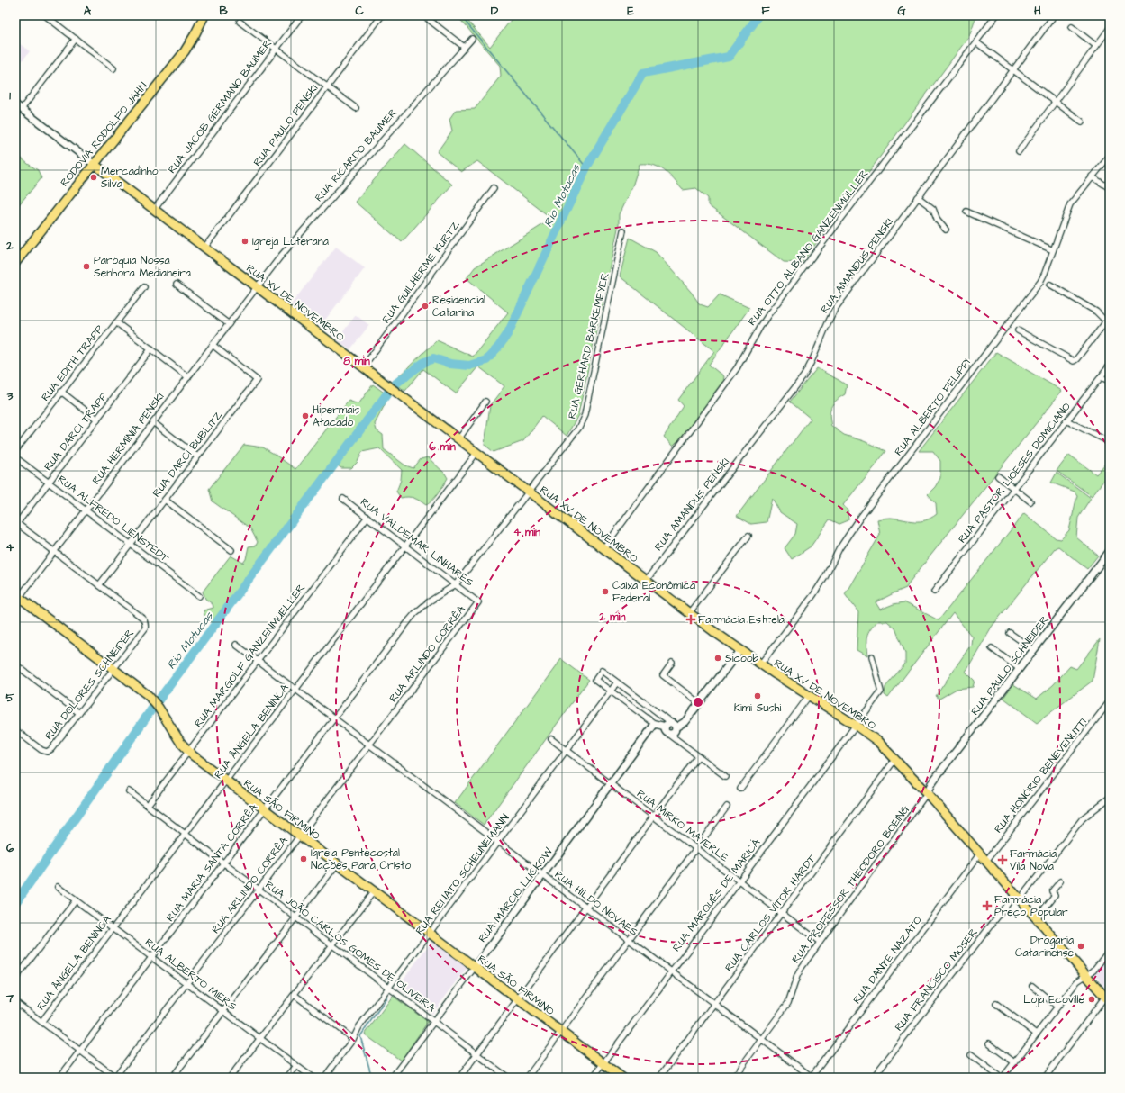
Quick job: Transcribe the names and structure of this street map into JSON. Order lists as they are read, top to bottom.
{
  "streets": {
    "main road": ["RODOVIA RODOLFO JAHN", "RUA XV DE NOVEMBRO", "RUA SÃO FIRMINO"],
    "street": [
      "RUA JACOB GERMANO BAUMER",
      "RUA PAULO PENSKI",
      "RUA RICARDO BAUMER",
      "RUA OTTO ALBANO GANZENMÜLLER",
      "RUA AMANDUS PENSKI",
      "RUA GUILHERME KURTZ",
      "RUA GERHARD BARKEMEYER",
      "RUA EDITH TRAPP",
      "RUA ALBERTO FELIPPI",
      "RUA DARCI TRAPP",
      "RUA HERMÍNIA PENSKI",
      "RUA DARCI BUBLITZ",
      "RUA PASTOR LIOESES DOMICIANO",
      "RUA ALFREDO LIENSTEDT",
      "RUA VALDEMAR LINHARES",
      "RUA ARLINDO CORRÊA",
      "RUA MARGOLF GANZENMUELLER",
      "RUA PAULO SCHNEIDER",
      "RUA DOLORES SCHNEIDER",
      "RUA ÂNGELA BENINCA",
      "RUA HONÓRIO BENEVENUTTI",
      "RUA MIRKO MAYERLE",
      "RUA MARIA SANTA CORRÊA",
      "RUA RENATO SCHEUNEMANN",
      "RUA PROFESSOR THEODORO BOEING",
      "RUA MÁRCIO LUCKOW",
      "RUA MARQUÊS DE MARICÁ",
      "RUA HILDO NOVAES",
      "RUA CARLOS VÍTOR HARDT",
      "RUA JOÃO CARLOS GOMES DE OLIVEIRA",
      "RUA DANTE NAZATO",
      "RUA ALBERTO MIERS",
      "RUA FRANCISCO MOSER"
    ]
  },
  "crossings": [
    ["RUA JACOB GERMANO BAUMER", "RUA XV DE NOVEMBRO"],
    ["RUA PAULO PENSKI", "RUA XV DE NOVEMBRO"],
    ["RODOVIA RODOLFO JAHN", "RUA XV DE NOVEMBRO"],
    ["RUA RICARDO BAUMER", "RUA XV DE NOVEMBRO"],
    ["RUA RICARDO BAUMER", "RUA HERMÍNIA PENSKI"],
    ["RUA OTTO ALBANO GANZENMÜLLER", "RUA XV DE NOVEMBRO"],
    ["RUA AMANDUS PENSKI", "RUA XV DE NOVEMBRO"],
    ["RUA GUILHERME KURTZ", "RUA XV DE NOVEMBRO"],
    ["RUA XV DE NOVEMBRO", "RUA GERHARD BARKEMEYER"],
    ["RUA XV DE NOVEMBRO", "RUA ALBERTO FELIPPI"],
    ["RUA XV DE NOVEMBRO", "RUA HERMÍNIA PENSKI"],
    ["RUA XV DE NOVEMBRO", "RUA PAULO SCHNEIDER"],
    ["RUA XV DE NOVEMBRO", "RUA ÂNGELA BENINCA"],
    ["RUA XV DE NOVEMBRO", "RUA HONÓRIO BENEVENUTTI"],
    ["RUA XV DE NOVEMBRO", "RUA PROFESSOR THEODORO BOEING"],
    ["RUA XV DE NOVEMBRO", "RUA MARQUÊS DE MARICÁ"],
    ["RUA XV DE NOVEMBRO", "RUA CARLOS VÍTOR HARDT"],
    ["RUA XV DE NOVEMBRO", "RUA DANTE NAZATO"],
    ["RUA XV DE NOVEMBRO", "RUA FRANCISCO MOSER"],
    ["RUA GERHARD BARKEMEYER", "RUA VALDEMAR LINHARES"],
    ["RUA GERHARD BARKEMEYER", "RUA MARIA SANTA CORRÊA"],
    ["RUA DARCI TRAPP", "RUA ALFREDO LIENSTEDT"],
    ["RUA DARCI TRAPP", "RUA DOLORES SCHNEIDER"],
    ["RUA HERMÍNIA PENSKI", "RUA DARCI BUBLITZ"],
    ["RUA HERMÍNIA PENSKI", "RUA ALFREDO LIENSTEDT"],
    ["RUA HERMÍNIA PENSKI", "RUA DOLORES SCHNEIDER"],
    ["RUA HERMÍNIA PENSKI", "RUA SÃO FIRMINO"],
    ["RUA DARCI BUBLITZ", "RUA ALFREDO LIENSTEDT"],
    ["RUA DARCI BUBLITZ", "RUA DOLORES SCHNEIDER"],
    ["RUA VALDEMAR LINHARES", "RUA ARLINDO CORRÊA"],
    ["RUA VALDEMAR LINHARES", "RUA MARGOLF GANZENMUELLER"],
    ["RUA VALDEMAR LINHARES", "RUA ÂNGELA BENINCA"],
    ["RUA VALDEMAR LINHARES", "RUA MARIA SANTA CORRÊA"],
    ["RUA ARLINDO CORRÊA", "RUA SÃO FIRMINO"],
    ["RUA ARLINDO CORRÊA", "RUA HILDO NOVAES"],
    ["RUA ARLINDO CORRÊA", "RUA JOÃO CARLOS GOMES DE OLIVEIRA"],
    ["RUA ARLINDO CORRÊA", "RUA ALBERTO MIERS"],
    ["RUA MARGOLF GANZENMUELLER", "RUA SÃO FIRMINO"],
    ["RUA MARGOLF GANZENMUELLER", "RUA HILDO NOVAES"],
    ["RUA MARGOLF GANZENMUELLER", "RUA JOÃO CARLOS GOMES DE OLIVEIRA"],
    ["RUA PAULO SCHNEIDER", "RUA PROFESSOR THEODORO BOEING"],
    ["RUA DOLORES SCHNEIDER", "RUA SÃO FIRMINO"],
    ["RUA ÂNGELA BENINCA", "RUA SÃO FIRMINO"],
    ["RUA ÂNGELA BENINCA", "RUA HILDO NOVAES"],
    ["RUA ÂNGELA BENINCA", "RUA JOÃO CARLOS GOMES DE OLIVEIRA"],
    ["RUA ÂNGELA BENINCA", "RUA ALBERTO MIERS"],
    ["RUA SÃO FIRMINO", "RUA MARIA SANTA CORRÊA"],
    ["RUA SÃO FIRMINO", "RUA RENATO SCHEUNEMANN"],
    ["RUA SÃO FIRMINO", "RUA MÁRCIO LUCKOW"],
    ["RUA SÃO FIRMINO", "RUA MARQUÊS DE MARICÁ"],
    ["RUA MIRKO MAYERLE", "RUA RENATO SCHEUNEMANN"],
    ["RUA MIRKO MAYERLE", "RUA PROFESSOR THEODORO BOEING"],
    ["RUA MIRKO MAYERLE", "RUA MÁRCIO LUCKOW"],
    ["RUA MIRKO MAYERLE", "RUA MARQUÊS DE MARICÁ"],
    ["RUA MIRKO MAYERLE", "RUA CARLOS VÍTOR HARDT"],
    ["RUA MARIA SANTA CORRÊA", "RUA HILDO NOVAES"],
    ["RUA MARIA SANTA CORRÊA", "RUA JOÃO CARLOS GOMES DE OLIVEIRA"],
    ["RUA MARIA SANTA CORRÊA", "RUA ALBERTO MIERS"],
    ["RUA RENATO SCHEUNEMANN", "RUA HILDO NOVAES"],
    ["RUA RENATO SCHEUNEMANN", "RUA JOÃO CARLOS GOMES DE OLIVEIRA"],
    ["RUA PROFESSOR THEODORO BOEING", "RUA HILDO NOVAES"],
    ["RUA MÁRCIO LUCKOW", "RUA HILDO NOVAES"],
    ["RUA MÁRCIO LUCKOW", "RUA JOÃO CARLOS GOMES DE OLIVEIRA"],
    ["RUA MARQUÊS DE MARICÁ", "RUA HILDO NOVAES"],
    ["RUA HILDO NOVAES", "RUA CARLOS VÍTOR HARDT"],
    ["RUA HILDO NOVAES", "RUA DANTE NAZATO"]
  ],
  "water": ["Rio Motucas"],
  "places": {
    "other": [
      "Mercadinho Silva",
      "Igreja Luterana",
      "Paróquia Nossa Senhora Medianeira",
      "Residencial Catarina",
      "Hipermais Atacado",
      "Caixa Econômica Federal",
      "Sicoob",
      "Kimi Sushi",
      "Igreja Pentecostal Nações Para Cristo",
      "Drogaria Catarinense",
      "Loja Ecoville"
    ],
    "health": ["Farmácia Estrela", "Farmácia Vila Nova", "Farmácia Preço Popular"]
  },
  "grid": {
    "columns": [
      "A",
      "B",
      "C",
      "D",
      "E",
      "F",
      "G",
      "H"
    ],
    "rows": [
      "1",
      "2",
      "3",
      "4",
      "5",
      "6",
      "7"
    ]
  },
  "rings": [
    "8 min",
    "6 min",
    "4 min",
    "2 min"
  ]
}
